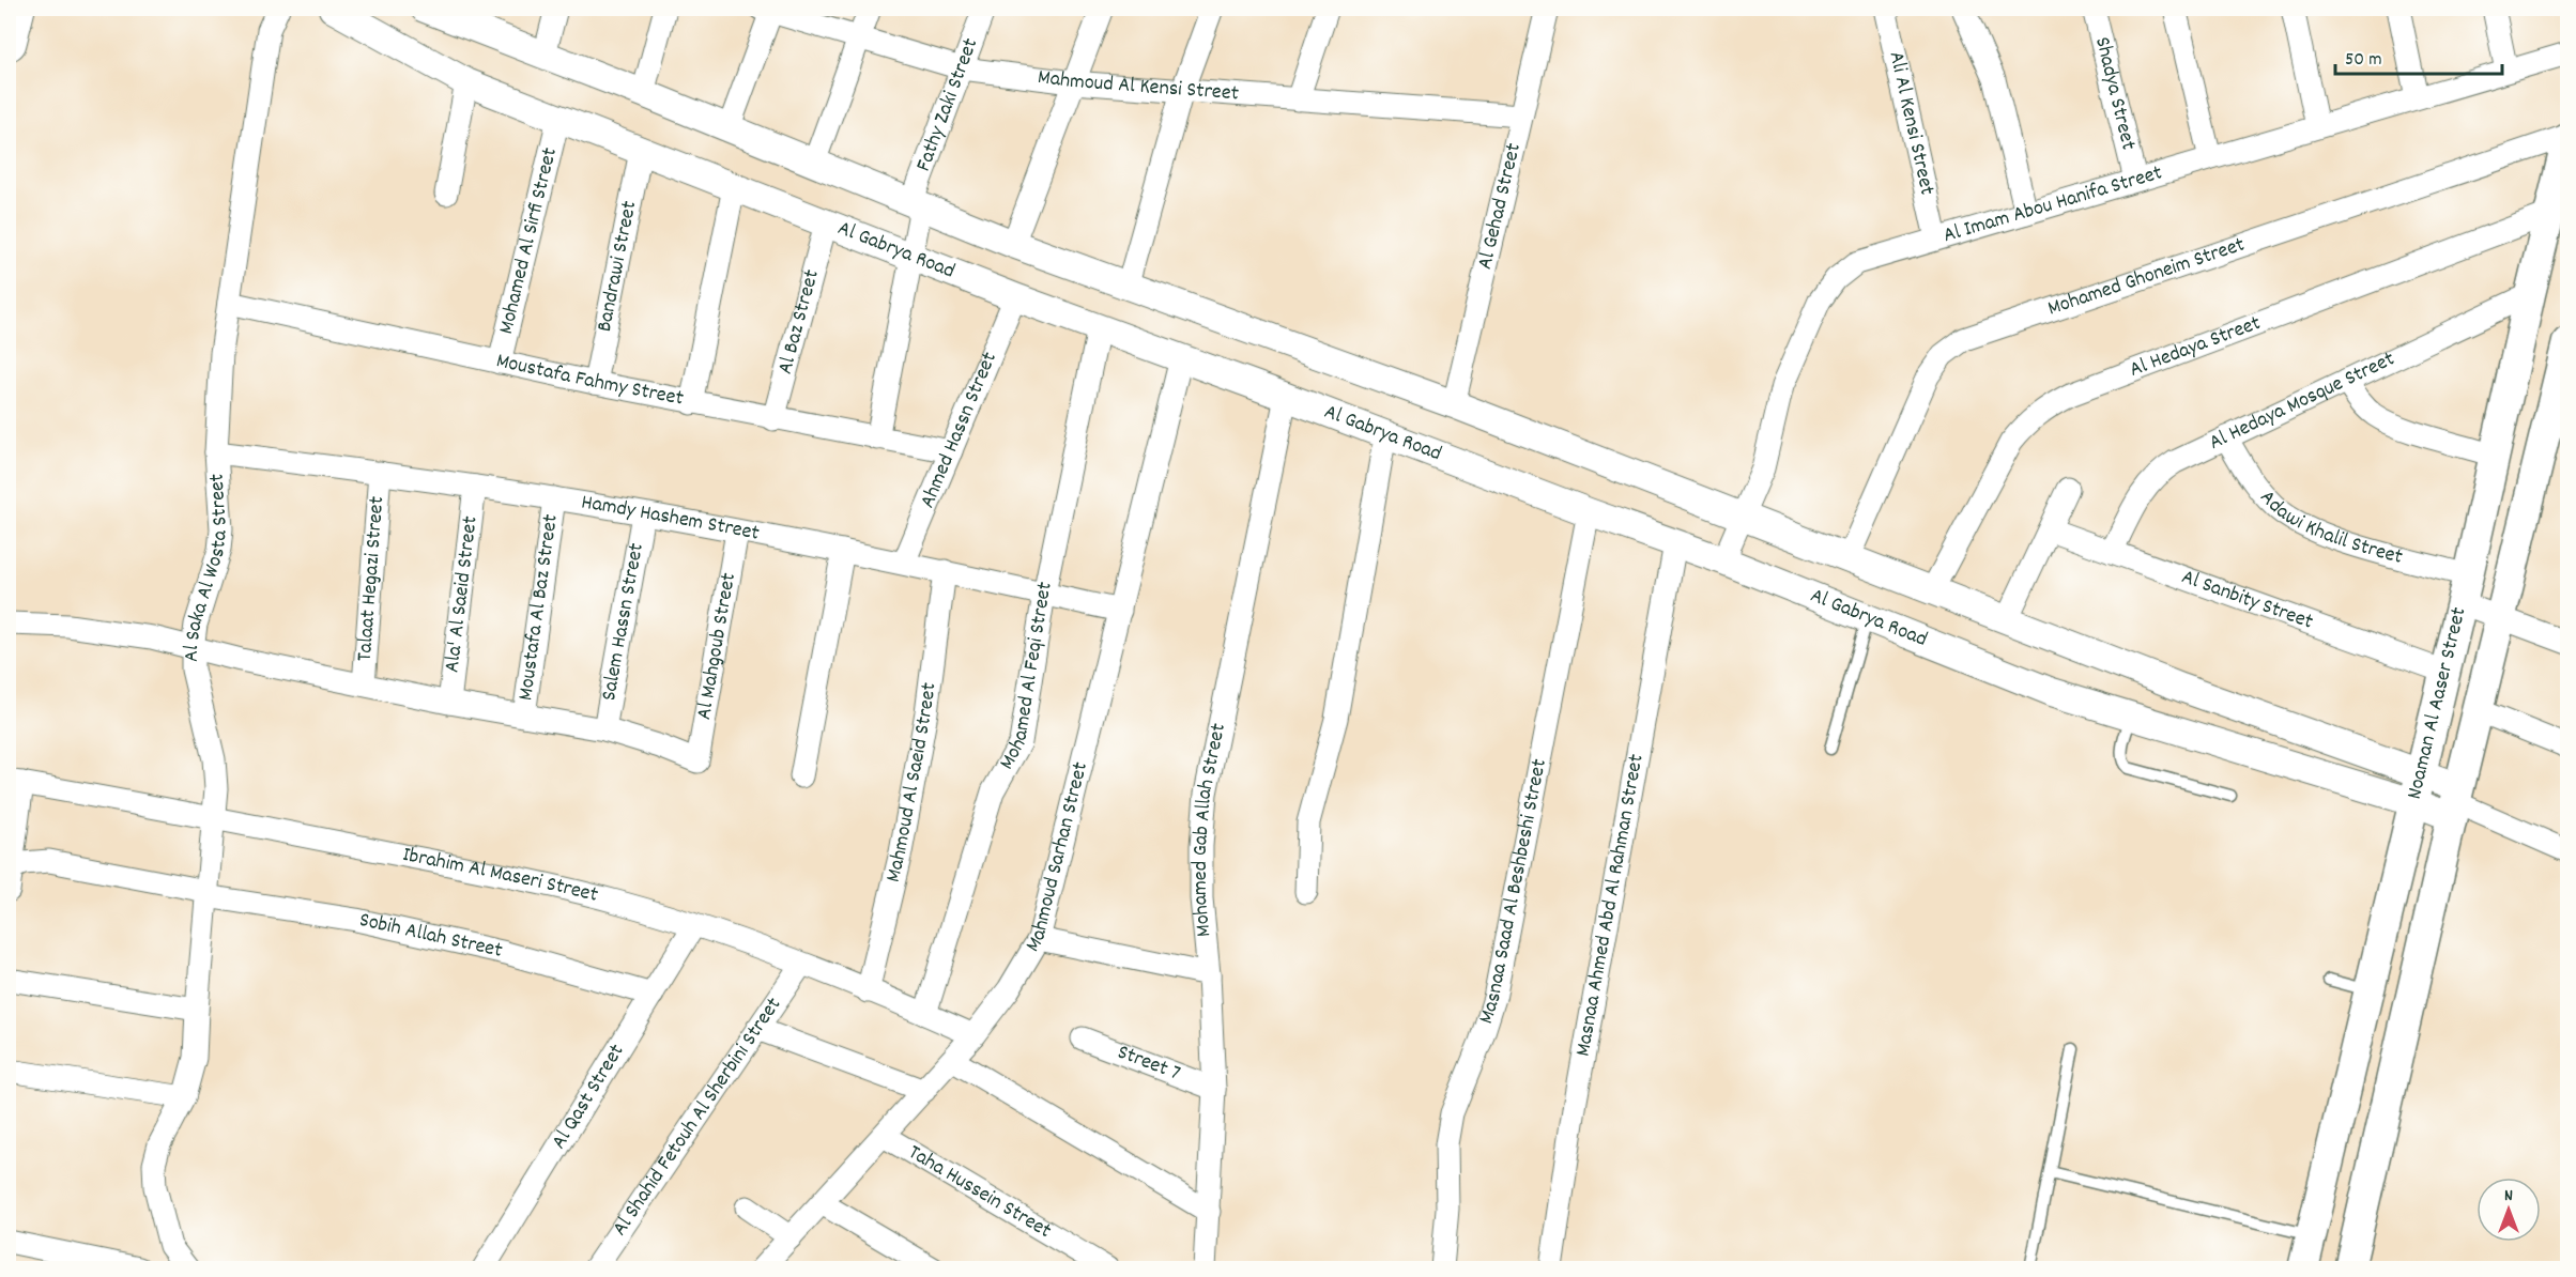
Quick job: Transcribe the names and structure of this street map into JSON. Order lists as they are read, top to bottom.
{
  "streets": {
    "main road": ["Noaman Al Aaser Street"],
    "street": [
      "Mahmoud Al Kensi Street",
      "Shadya Street",
      "Fathy Zaki Street",
      "Ali Al Kensi Street",
      "Al Imam Abou Hanifa Street",
      "Al Gehad Street",
      "Mohamed Al Sirfi Street",
      "Al Gabrya Road",
      "Bandrawi Street",
      "Mohamed Ghoneim Street",
      "Al Baz Street",
      "Al Hedaya Street",
      "Moustafa Fahmy Street",
      "Al Hedaya Mosque Street",
      "Ahmed Hassn Street",
      "Hamdy Hashem Street",
      "Adawi Khalil Street",
      "Al Saka Al Wosta Street",
      "Talaat Hegazi Street",
      "Ala' Al Saeid Street",
      "Al Sanbity Street",
      "Moustafa Al Baz Street",
      "Salem Hassn Street",
      "Al Mahgoub Street",
      "Mohamed Al Feqi Street",
      "Mahmoud Al Saeid Street",
      "Mohamed Gab Allah Street",
      "Mahmoud Sarhan Street",
      "Ibrahim Al Maseri Street",
      "Masnaa Saad Al Beshbeshi Street",
      "Masnaa Ahmed Abd Al Rahman Street",
      "Sobih Allah Street",
      "Street 7",
      "Al Qast Street",
      "Al Shahid Fetouh Al Sherbini Street",
      "Taha Hussein Street"
    ]
  },
  "crossings": [
    ["Mahmoud Al Kensi Street", "Fathy Zaki Street"],
    ["Mahmoud Al Kensi Street", "Al Gehad Street"],
    ["Shadya Street", "Al Imam Abou Hanifa Street"],
    ["Fathy Zaki Street", "Al Gabrya Road"],
    ["Fathy Zaki Street", "Moustafa Fahmy Street"],
    ["Ali Al Kensi Street", "Al Imam Abou Hanifa Street"],
    ["Al Imam Abou Hanifa Street", "Al Gabrya Road"],
    ["Al Gehad Street", "Al Gabrya Road"],
    ["Mohamed Al Sirfi Street", "Al Gabrya Road"],
    ["Mohamed Al Sirfi Street", "Moustafa Fahmy Street"],
    ["Al Gabrya Road", "Bandrawi Street"],
    ["Al Gabrya Road", "Mohamed Ghoneim Street"],
    ["Al Gabrya Road", "Al Baz Street"],
    ["Al Gabrya Road", "Al Hedaya Street"],
    ["Al Gabrya Road", "Ahmed Hassn Street"],
    ["Al Gabrya Road", "Mohamed Al Feqi Street"],
    ["Al Gabrya Road", "Noaman Al Aaser Street"],
    ["Al Gabrya Road", "Mohamed Gab Allah Street"],
    ["Al Gabrya Road", "Mahmoud Sarhan Street"],
    ["Al Gabrya Road", "Masnaa Saad Al Beshbeshi Street"],
    ["Al Gabrya Road", "Masnaa Ahmed Abd Al Rahman Street"],
    ["Bandrawi Street", "Moustafa Fahmy Street"],
    ["Mohamed Ghoneim Street", "Noaman Al Aaser Street"],
    ["Al Baz Street", "Moustafa Fahmy Street"],
    ["Al Hedaya Street", "Noaman Al Aaser Street"],
    ["Moustafa Fahmy Street", "Ahmed Hassn Street"],
    ["Moustafa Fahmy Street", "Al Saka Al Wosta Street"],
    ["Al Hedaya Mosque Street", "Adawi Khalil Street"],
    ["Al Hedaya Mosque Street", "Al Sanbity Street"],
    ["Al Hedaya Mosque Street", "Noaman Al Aaser Street"],
    ["Ahmed Hassn Street", "Hamdy Hashem Street"],
    ["Hamdy Hashem Street", "Al Saka Al Wosta Street"],
    ["Hamdy Hashem Street", "Talaat Hegazi Street"],
    ["Hamdy Hashem Street", "Ala' Al Saeid Street"],
    ["Hamdy Hashem Street", "Moustafa Al Baz Street"],
    ["Hamdy Hashem Street", "Salem Hassn Street"],
    ["Hamdy Hashem Street", "Al Mahgoub Street"],
    ["Hamdy Hashem Street", "Mohamed Al Feqi Street"],
    ["Hamdy Hashem Street", "Mahmoud Al Saeid Street"],
    ["Hamdy Hashem Street", "Mahmoud Sarhan Street"],
    ["Adawi Khalil Street", "Noaman Al Aaser Street"],
    ["Al Saka Al Wosta Street", "Ibrahim Al Maseri Street"],
    ["Al Saka Al Wosta Street", "Sobih Allah Street"],
    ["Al Sanbity Street", "Noaman Al Aaser Street"],
    ["Salem Hassn Street", "Al Mahgoub Street"],
    ["Mohamed Al Feqi Street", "Ibrahim Al Maseri Street"],
    ["Mahmoud Al Saeid Street", "Ibrahim Al Maseri Street"],
    ["Mohamed Gab Allah Street", "Street 7"],
    ["Mahmoud Sarhan Street", "Ibrahim Al Maseri Street"],
    ["Mahmoud Sarhan Street", "Taha Hussein Street"],
    ["Ibrahim Al Maseri Street", "Al Qast Street"],
    ["Ibrahim Al Maseri Street", "Al Shahid Fetouh Al Sherbini Street"],
    ["Sobih Allah Street", "Al Qast Street"]
  ],
  "scale_bar": "50 m",
  "north": "top"
}
